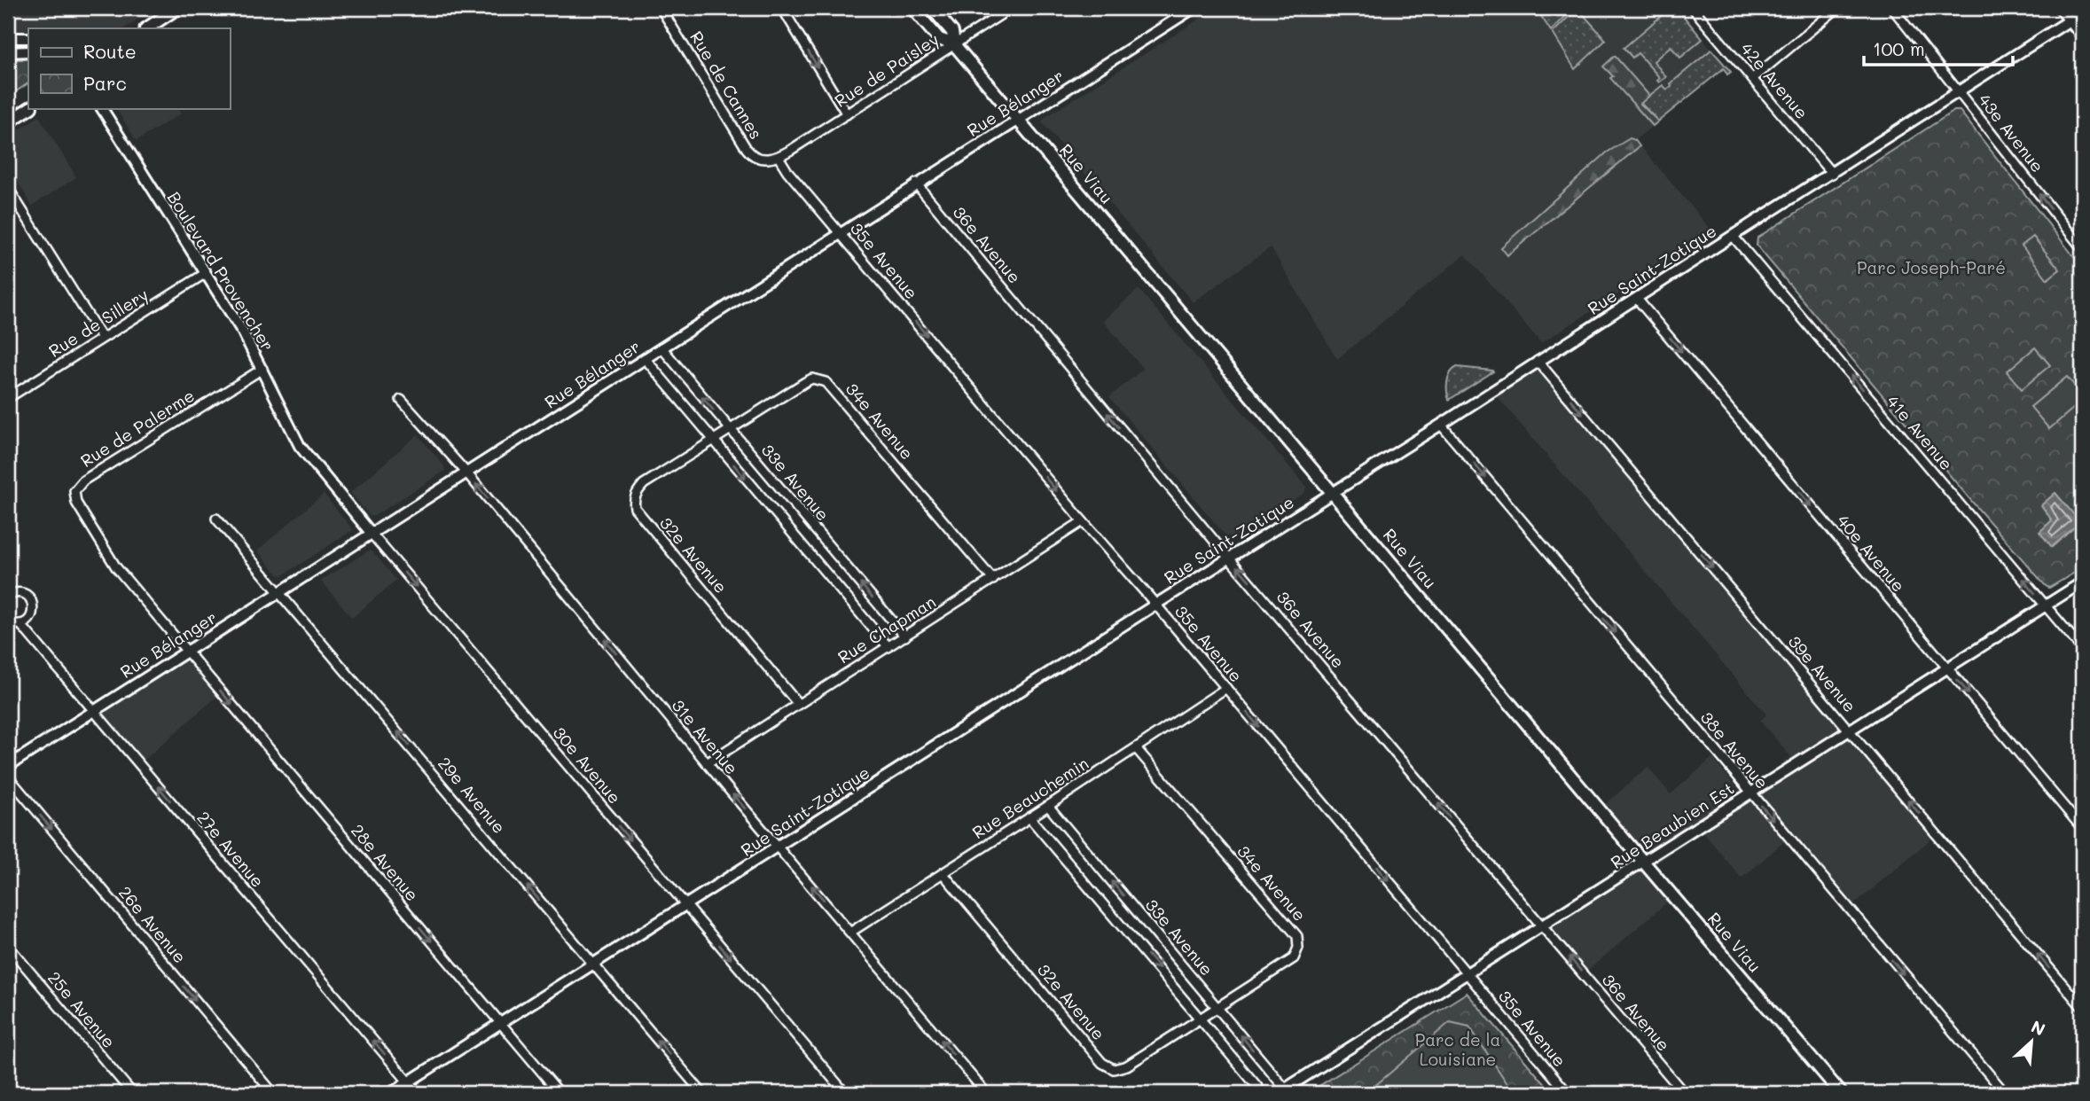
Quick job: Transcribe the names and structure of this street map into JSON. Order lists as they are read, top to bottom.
{
  "streets": {
    "main road": ["Rue Viau"],
    "street": [
      "Rue de Paisley",
      "42e Avenue",
      "Rue de Cannes",
      "Rue Bélanger",
      "43e Avenue",
      "36e Avenue",
      "35e Avenue",
      "Rue Saint-Zotique",
      "Boulevard Provencher",
      "Rue de Sillery",
      "34e Avenue",
      "Rue de Palerme",
      "41e Avenue",
      "33e Avenue",
      "40e Avenue",
      "32e Avenue",
      "Rue Chapman",
      "39e Avenue",
      "31e Avenue",
      "38e Avenue",
      "30e Avenue",
      "29e Avenue",
      "Rue Beauchemin",
      "Rue Beaubien Est",
      "27e Avenue",
      "28e Avenue",
      "26e Avenue",
      "25e Avenue"
    ]
  },
  "crossings": [
    ["Rue de Paisley", "Rue de Cannes"],
    ["Rue de Paisley", "Rue Viau"],
    ["Rue de Paisley", "35e Avenue"],
    ["42e Avenue", "Rue Saint-Zotique"],
    ["Rue de Cannes", "35e Avenue"],
    ["Rue Bélanger", "Rue Viau"],
    ["Rue Bélanger", "36e Avenue"],
    ["Rue Bélanger", "35e Avenue"],
    ["Rue Bélanger", "Rue de Palerme"],
    ["Rue Bélanger", "33e Avenue"],
    ["Rue Bélanger", "31e Avenue"],
    ["Rue Bélanger", "30e Avenue"],
    ["Rue Bélanger", "29e Avenue"],
    ["Rue Bélanger", "27e Avenue"],
    ["Rue Bélanger", "28e Avenue"],
    ["43e Avenue", "Rue Saint-Zotique"],
    ["Rue Viau", "Rue Saint-Zotique"],
    ["Rue Viau", "Rue Beaubien Est"],
    ["36e Avenue", "Rue Saint-Zotique"],
    ["36e Avenue", "Rue Beaubien Est"],
    ["35e Avenue", "Rue Saint-Zotique"],
    ["35e Avenue", "Rue Chapman"],
    ["35e Avenue", "Rue Beauchemin"],
    ["35e Avenue", "Rue Beaubien Est"],
    ["Rue Saint-Zotique", "41e Avenue"],
    ["Rue Saint-Zotique", "40e Avenue"],
    ["Rue Saint-Zotique", "39e Avenue"],
    ["Rue Saint-Zotique", "31e Avenue"],
    ["Rue Saint-Zotique", "38e Avenue"],
    ["Rue Saint-Zotique", "30e Avenue"],
    ["Rue Saint-Zotique", "29e Avenue"],
    ["Rue Saint-Zotique", "27e Avenue"],
    ["Rue Saint-Zotique", "28e Avenue"],
    ["Boulevard Provencher", "Rue de Sillery"],
    ["Boulevard Provencher", "Rue de Palerme"],
    ["Boulevard Provencher", "30e Avenue"],
    ["34e Avenue", "33e Avenue"],
    ["34e Avenue", "32e Avenue"],
    ["34e Avenue", "Rue Chapman"],
    ["34e Avenue", "Rue Beauchemin"],
    ["Rue de Palerme", "28e Avenue"],
    ["41e Avenue", "Rue Beaubien Est"],
    ["33e Avenue", "32e Avenue"],
    ["33e Avenue", "Rue Chapman"],
    ["33e Avenue", "Rue Beauchemin"],
    ["33e Avenue", "Rue Beaubien Est"],
    ["40e Avenue", "Rue Beaubien Est"],
    ["32e Avenue", "Rue Chapman"],
    ["32e Avenue", "Rue Beauchemin"],
    ["Rue Chapman", "31e Avenue"],
    ["39e Avenue", "Rue Beaubien Est"],
    ["31e Avenue", "Rue Beauchemin"],
    ["38e Avenue", "Rue Beaubien Est"]
  ],
  "one_way": [
    "43e Avenue",
    "36e Avenue",
    "35e Avenue",
    "41e Avenue",
    "40e Avenue",
    "31e Avenue",
    "38e Avenue",
    "30e Avenue",
    "29e Avenue",
    "27e Avenue",
    "28e Avenue",
    "26e Avenue"
  ],
  "parks": ["Parc Joseph-Paré", "Parc de la Louisiane"],
  "legend": ["Route", "Parc"],
  "scale_bar": "100 m",
  "north": "top right"
}
